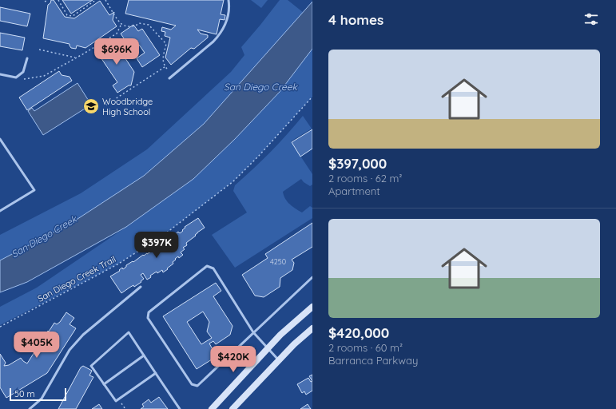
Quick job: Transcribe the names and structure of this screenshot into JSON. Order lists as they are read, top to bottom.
{
  "streets": {
    "path": ["San Diego Creek Trail"]
  },
  "water": ["San Diego Creek"],
  "places": {
    "school or university": ["Woodbridge High School"]
  },
  "house_numbers": ["4250"],
  "scale_bar": "50 m",
  "page": {
    "heading": "4 homes",
    "price": [
      "$696K",
      "$397K",
      "$405K",
      "$420K"
    ],
    "list": [
      {
        "name": "$397,000",
        "note": "2 rooms · 62 m² · Apartment"
      },
      {
        "name": "$420,000",
        "note": "2 rooms · 60 m² · Barranca Parkway"
      }
    ],
    "scale": "50 m"
  }
}
